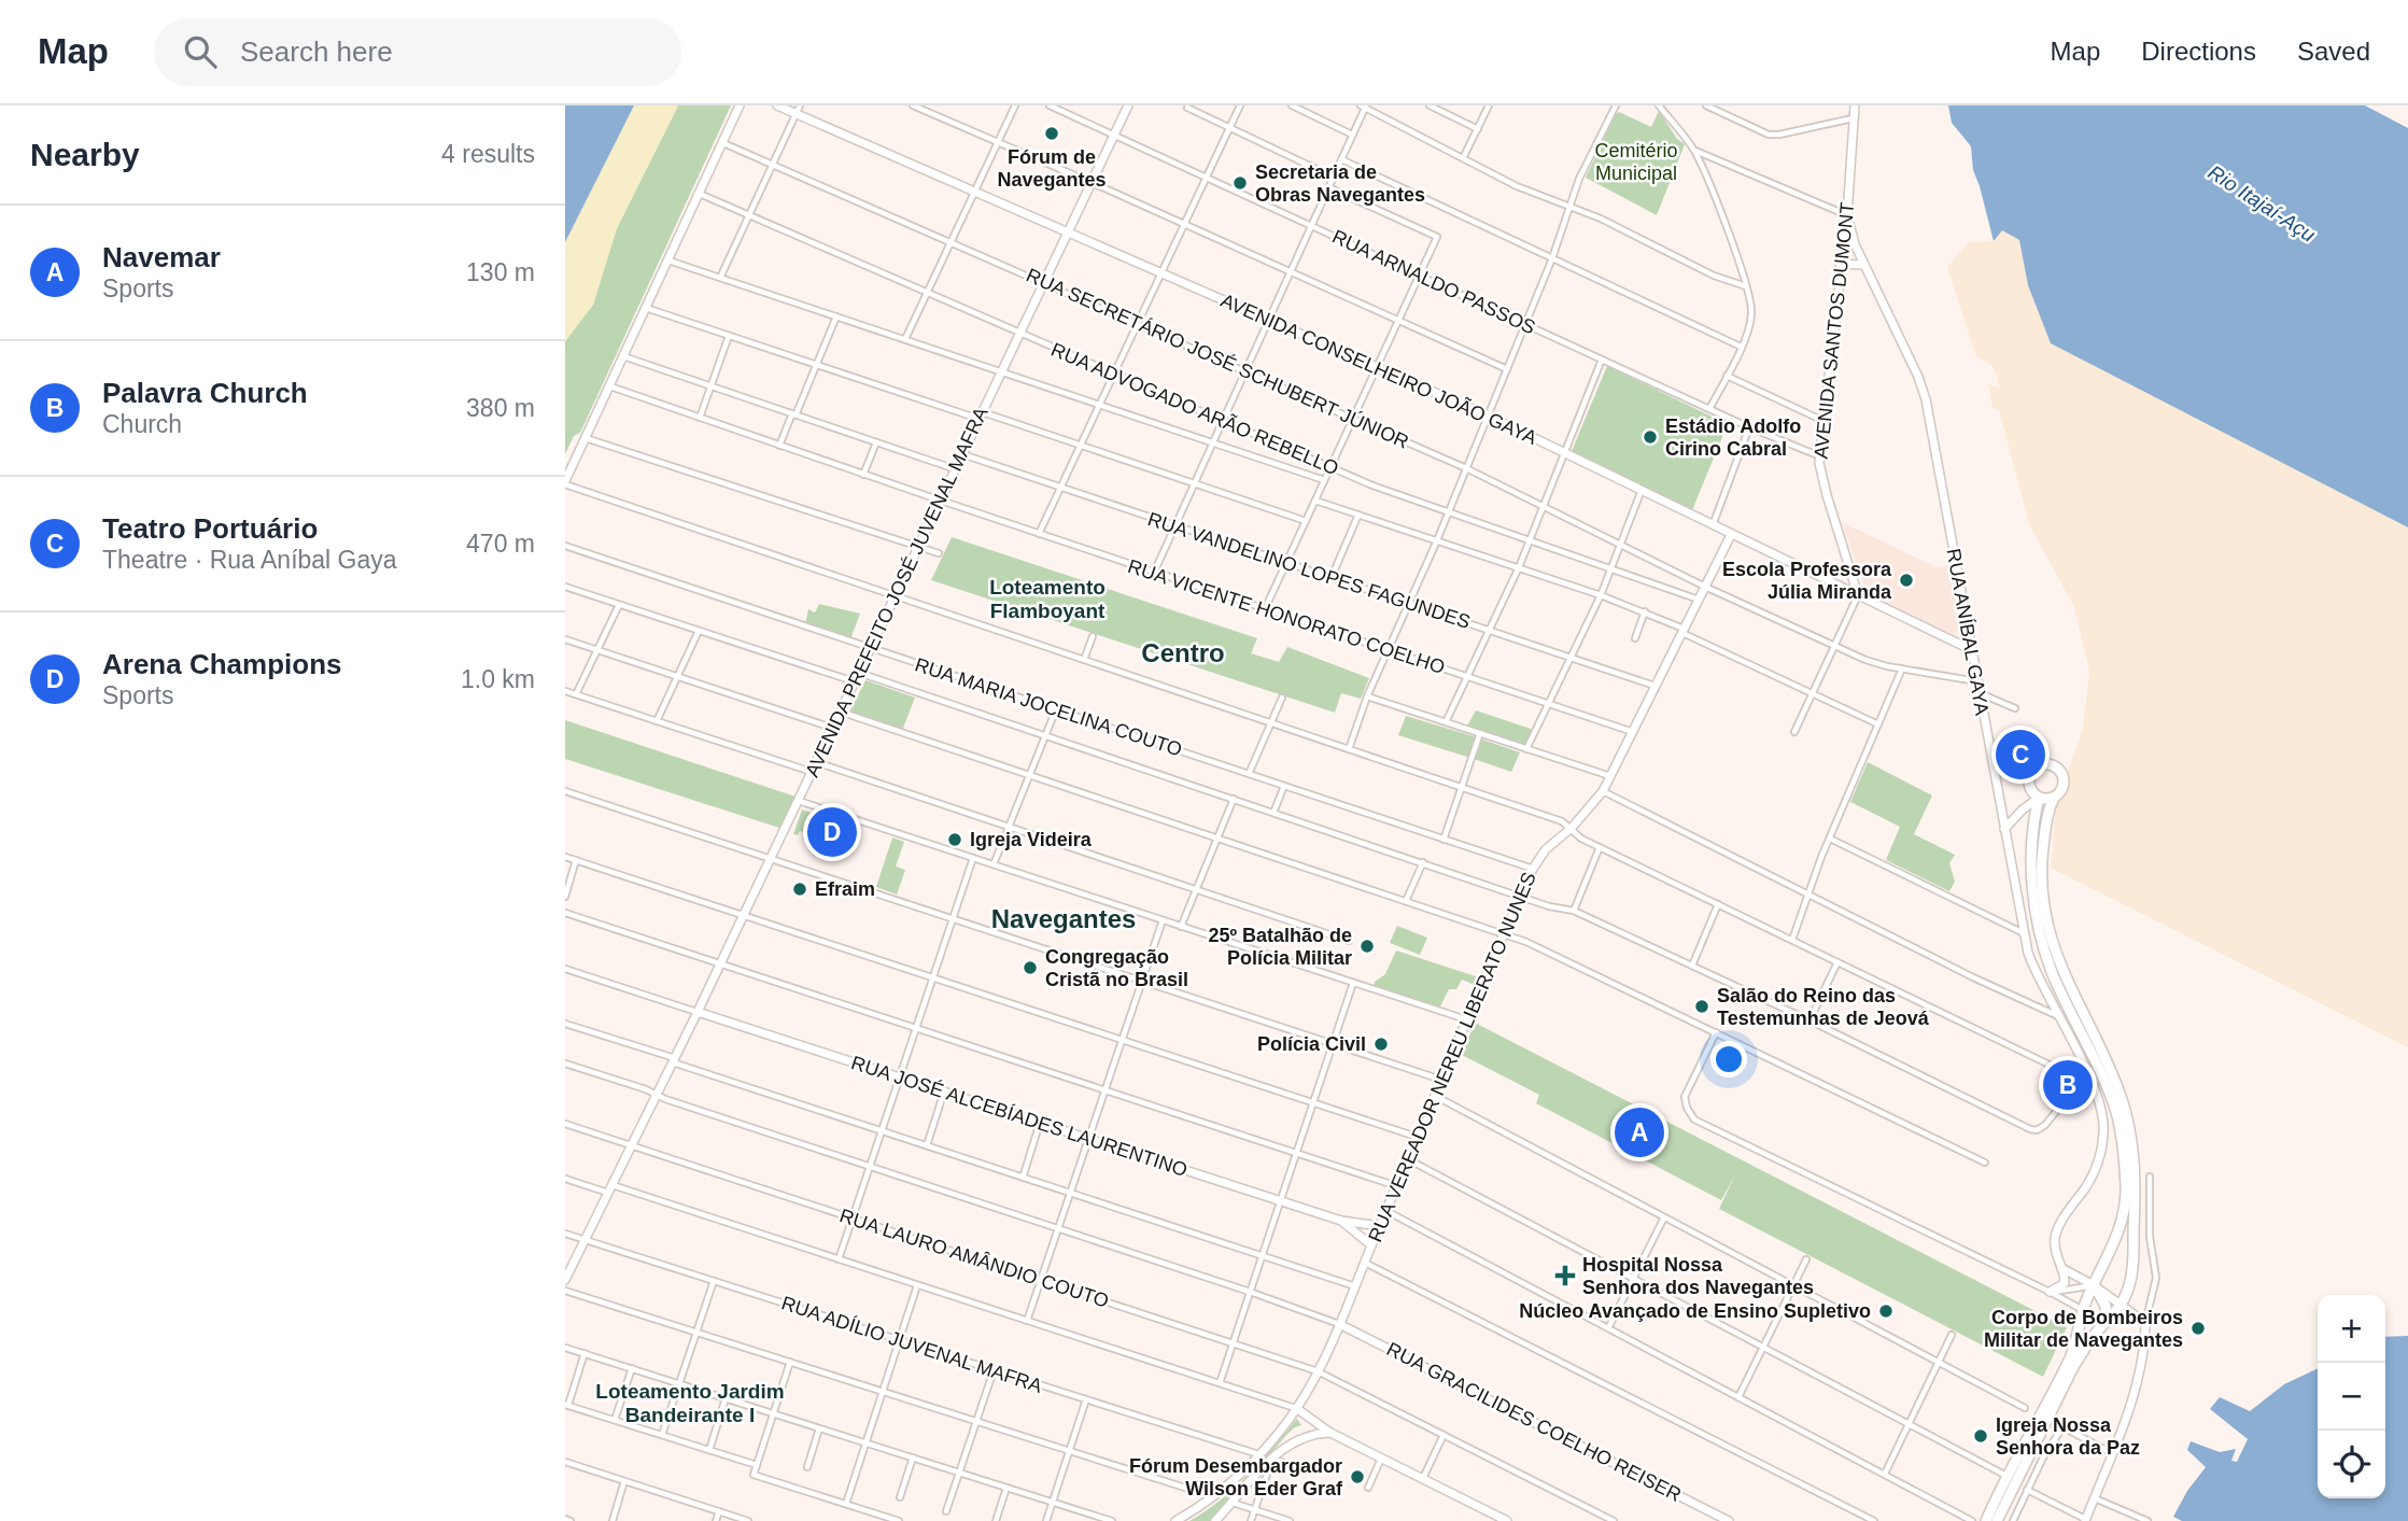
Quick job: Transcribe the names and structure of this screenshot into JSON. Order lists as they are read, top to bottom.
{
  "streets": {
    "main road": [
      "AVENIDA SANTOS DUMONT",
      "AVENIDA CONSELHEIRO JOÃO GAYA",
      "AVENIDA PREFEITO JOSÉ JUVENAL MAFRA",
      "RUA ANÍBAL GAYA",
      "RUA VEREADOR NEREU LIBERATO NUNES",
      "RUA JOSÉ ALCEBÍADES LAURENTINO",
      "RUA GRACILIDES COELHO REISER"
    ],
    "street": [
      "RUA ARNALDO PASSOS",
      "RUA SECRETÁRIO JOSÉ SCHUBERT JÚNIOR",
      "RUA ADVOGADO ARÃO REBELLO",
      "RUA VANDELINO LOPES FAGUNDES",
      "RUA VICENTE HONORATO COELHO",
      "RUA MARIA JOCELINA COUTO",
      "RUA LAURO AMÂNDIO COUTO",
      "RUA ADÍLIO JUVENAL MAFRA"
    ]
  },
  "crossings": [
    ["RUA ARNALDO PASSOS", "AVENIDA SANTOS DUMONT"],
    ["RUA ARNALDO PASSOS", "AVENIDA PREFEITO JOSÉ JUVENAL MAFRA"],
    ["AVENIDA SANTOS DUMONT", "AVENIDA CONSELHEIRO JOÃO GAYA"],
    ["AVENIDA SANTOS DUMONT", "RUA ANÍBAL GAYA"],
    ["RUA SECRETÁRIO JOSÉ SCHUBERT JÚNIOR", "AVENIDA PREFEITO JOSÉ JUVENAL MAFRA"],
    ["RUA SECRETÁRIO JOSÉ SCHUBERT JÚNIOR", "RUA ANÍBAL GAYA"],
    ["RUA SECRETÁRIO JOSÉ SCHUBERT JÚNIOR", "RUA VEREADOR NEREU LIBERATO NUNES"],
    ["AVENIDA CONSELHEIRO JOÃO GAYA", "AVENIDA PREFEITO JOSÉ JUVENAL MAFRA"],
    ["AVENIDA CONSELHEIRO JOÃO GAYA", "RUA ANÍBAL GAYA"],
    ["AVENIDA CONSELHEIRO JOÃO GAYA", "RUA VEREADOR NEREU LIBERATO NUNES"],
    ["RUA ADVOGADO ARÃO REBELLO", "AVENIDA PREFEITO JOSÉ JUVENAL MAFRA"],
    ["RUA ADVOGADO ARÃO REBELLO", "RUA VEREADOR NEREU LIBERATO NUNES"],
    ["RUA VANDELINO LOPES FAGUNDES", "AVENIDA PREFEITO JOSÉ JUVENAL MAFRA"],
    ["RUA VANDELINO LOPES FAGUNDES", "RUA VEREADOR NEREU LIBERATO NUNES"],
    ["AVENIDA PREFEITO JOSÉ JUVENAL MAFRA", "RUA VICENTE HONORATO COELHO"],
    ["AVENIDA PREFEITO JOSÉ JUVENAL MAFRA", "RUA MARIA JOCELINA COUTO"],
    ["AVENIDA PREFEITO JOSÉ JUVENAL MAFRA", "RUA JOSÉ ALCEBÍADES LAURENTINO"],
    ["AVENIDA PREFEITO JOSÉ JUVENAL MAFRA", "RUA LAURO AMÂNDIO COUTO"],
    ["AVENIDA PREFEITO JOSÉ JUVENAL MAFRA", "RUA ADÍLIO JUVENAL MAFRA"],
    ["RUA VICENTE HONORATO COELHO", "RUA VEREADOR NEREU LIBERATO NUNES"],
    ["RUA MARIA JOCELINA COUTO", "RUA VEREADOR NEREU LIBERATO NUNES"],
    ["RUA VEREADOR NEREU LIBERATO NUNES", "RUA JOSÉ ALCEBÍADES LAURENTINO"],
    ["RUA VEREADOR NEREU LIBERATO NUNES", "RUA LAURO AMÂNDIO COUTO"],
    ["RUA VEREADOR NEREU LIBERATO NUNES", "RUA ADÍLIO JUVENAL MAFRA"],
    ["RUA VEREADOR NEREU LIBERATO NUNES", "RUA GRACILIDES COELHO REISER"]
  ],
  "districts": [
    "Loteamento Flamboyant",
    "Centro",
    "Navegantes",
    "Loteamento Jardim Bandeirante I"
  ],
  "water": ["Rio Itajaí-Açu"],
  "parks": ["Cemitério Municipal"],
  "places": {
    "other": [
      "Fórum de Navegantes",
      "Secretaria de Obras Navegantes",
      "Estádio Adolfo Cirino Cabral",
      "Escola Professora Júlia Miranda",
      "Igreja Videira",
      "Efraim",
      "25º Batalhão de Polícia Militar",
      "Congregação Cristã no Brasil",
      "Salão do Reino das Testemunhas de Jeová",
      "Polícia Civil",
      "Núcleo Avançado de Ensino Supletivo",
      "Corpo de Bombeiros Militar de Navegantes",
      "Igreja Nossa Senhora da Paz",
      "Fórum Desembargador Wilson Eder Graf"
    ],
    "health": ["Hospital Nossa Senhora dos Navegantes"]
  },
  "page": {
    "header": "Map",
    "search": "Search here",
    "nav": ["Map", "Directions", "Saved"],
    "heading": ["Nearby", "4 results"],
    "list": [
      {
        "mark": "A",
        "name": "Navemar",
        "note": "Sports",
        "value": "130 m"
      },
      {
        "mark": "B",
        "name": "Palavra Church",
        "note": "Church",
        "value": "380 m"
      },
      {
        "mark": "C",
        "name": "Teatro Portuário",
        "note": "Theatre · Rua Aníbal Gaya",
        "value": "470 m"
      },
      {
        "mark": "D",
        "name": "Arena Champions",
        "note": "Sports",
        "value": "1.0 km"
      }
    ],
    "pins": [
      "C",
      "D",
      "B",
      "A"
    ],
    "map_buttons": ["+", "−"]
  }
}
